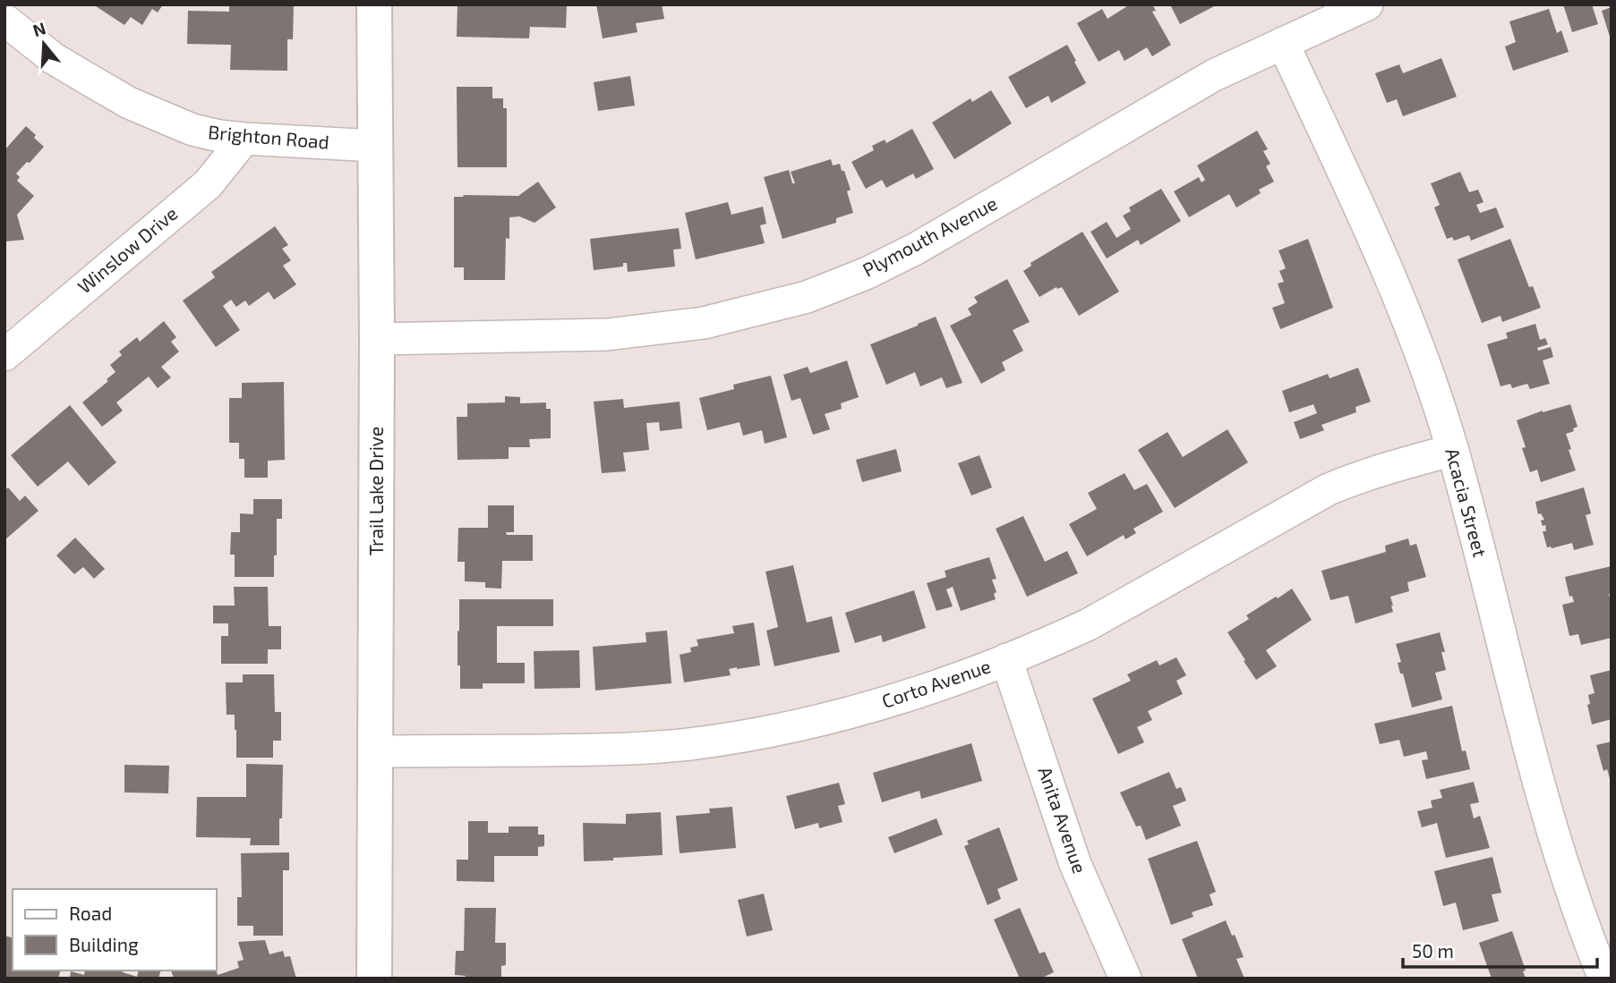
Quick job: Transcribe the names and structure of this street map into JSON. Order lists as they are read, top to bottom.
{
  "streets": {
    "street": [
      "Brighton Road",
      "Plymouth Avenue",
      "Winslow Drive",
      "Trail Lake Drive",
      "Acacia Street",
      "Corto Avenue",
      "Anita Avenue"
    ]
  },
  "crossings": [
    ["Brighton Road", "Winslow Drive"],
    ["Brighton Road", "Trail Lake Drive"],
    ["Plymouth Avenue", "Trail Lake Drive"],
    ["Plymouth Avenue", "Acacia Street"],
    ["Trail Lake Drive", "Corto Avenue"],
    ["Acacia Street", "Corto Avenue"],
    ["Corto Avenue", "Anita Avenue"]
  ],
  "legend": ["Road", "Building"],
  "scale_bar": "50 m",
  "north": "top"
}
